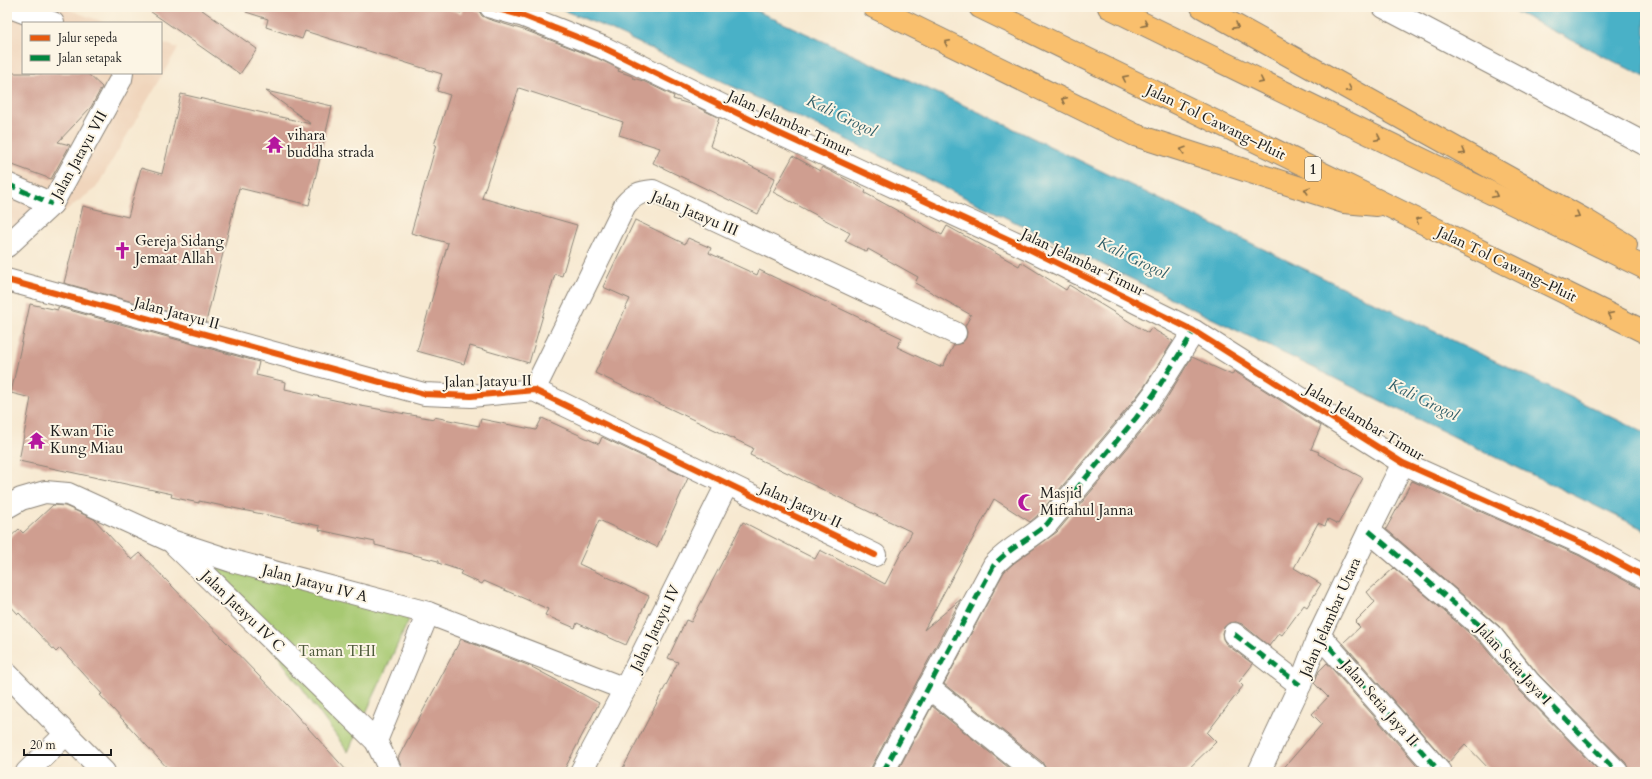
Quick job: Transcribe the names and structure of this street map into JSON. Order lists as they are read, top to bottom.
{
  "streets": {
    "highway": ["Jalan Tol Cawang–Pluit", "1"],
    "street": [
      "Jalan Jelambar Timur",
      "Jalan Jatayu VII",
      "Jalan Jatayu III",
      "Jalan Jatayu II",
      "Jalan Jatayu IV A",
      "Jalan Jatayu IV C",
      "Jalan Jelambar Utara",
      "Jalan Jatayu IV",
      "Jalan Setia Jaya I",
      "Jalan Setia Jaya II"
    ]
  },
  "crossings": [
    ["Jalan Jelambar Timur", "Jalan Jelambar Utara"],
    ["Jalan Jatayu III", "Jalan Jatayu II"],
    ["Jalan Jatayu II", "Jalan Jatayu IV"],
    ["Jalan Jatayu IV A", "Jalan Jatayu IV C"],
    ["Jalan Jatayu IV A", "Jalan Jatayu IV"],
    ["Jalan Jelambar Utara", "Jalan Setia Jaya I"],
    ["Jalan Jelambar Utara", "Jalan Setia Jaya II"]
  ],
  "water": ["Kali Grogol"],
  "parks": ["Taman THI"],
  "places": {
    "temple": ["vihara buddha strada", "Kwan Tie Kung Miau"],
    "church": ["Gereja Sidang Jemaat Allah"],
    "mosque": ["Masjid Miftahul Janna"]
  },
  "legend": ["Jalur sepeda", "Jalan setapak"],
  "scale_bar": "20 m"
}
